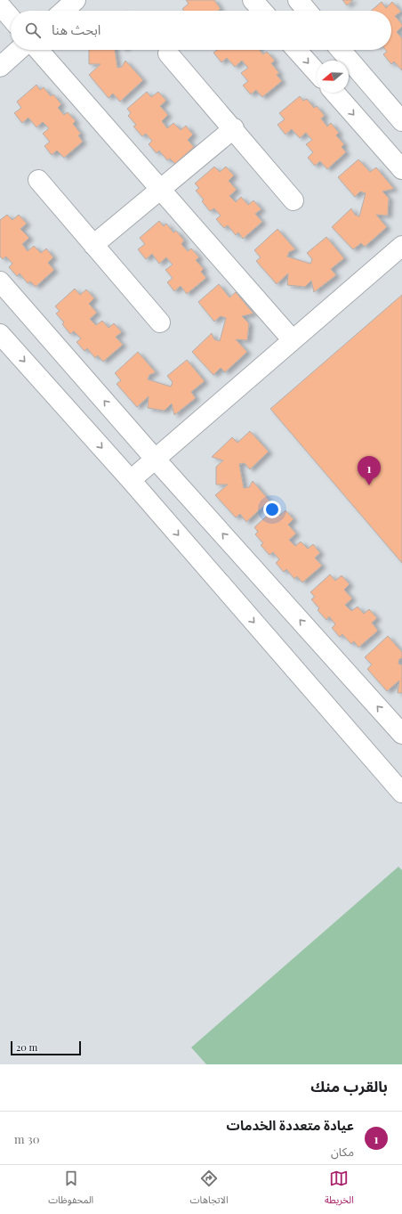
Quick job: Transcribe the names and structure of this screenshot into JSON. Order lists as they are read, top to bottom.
{
  "scale_bar": "20 m",
  "north": "left",
  "page": {
    "search": "ابحث هنا",
    "pins": "1",
    "scale": "20 m",
    "heading": "بالقرب منك",
    "list": [
      {
        "mark": "1",
        "name": "عيادة متعددة الخدمات",
        "note": "مكان",
        "value": "30 m"
      }
    ],
    "nav": ["الخريطة", "الاتجاهات", "المحفوظات"]
  }
}
